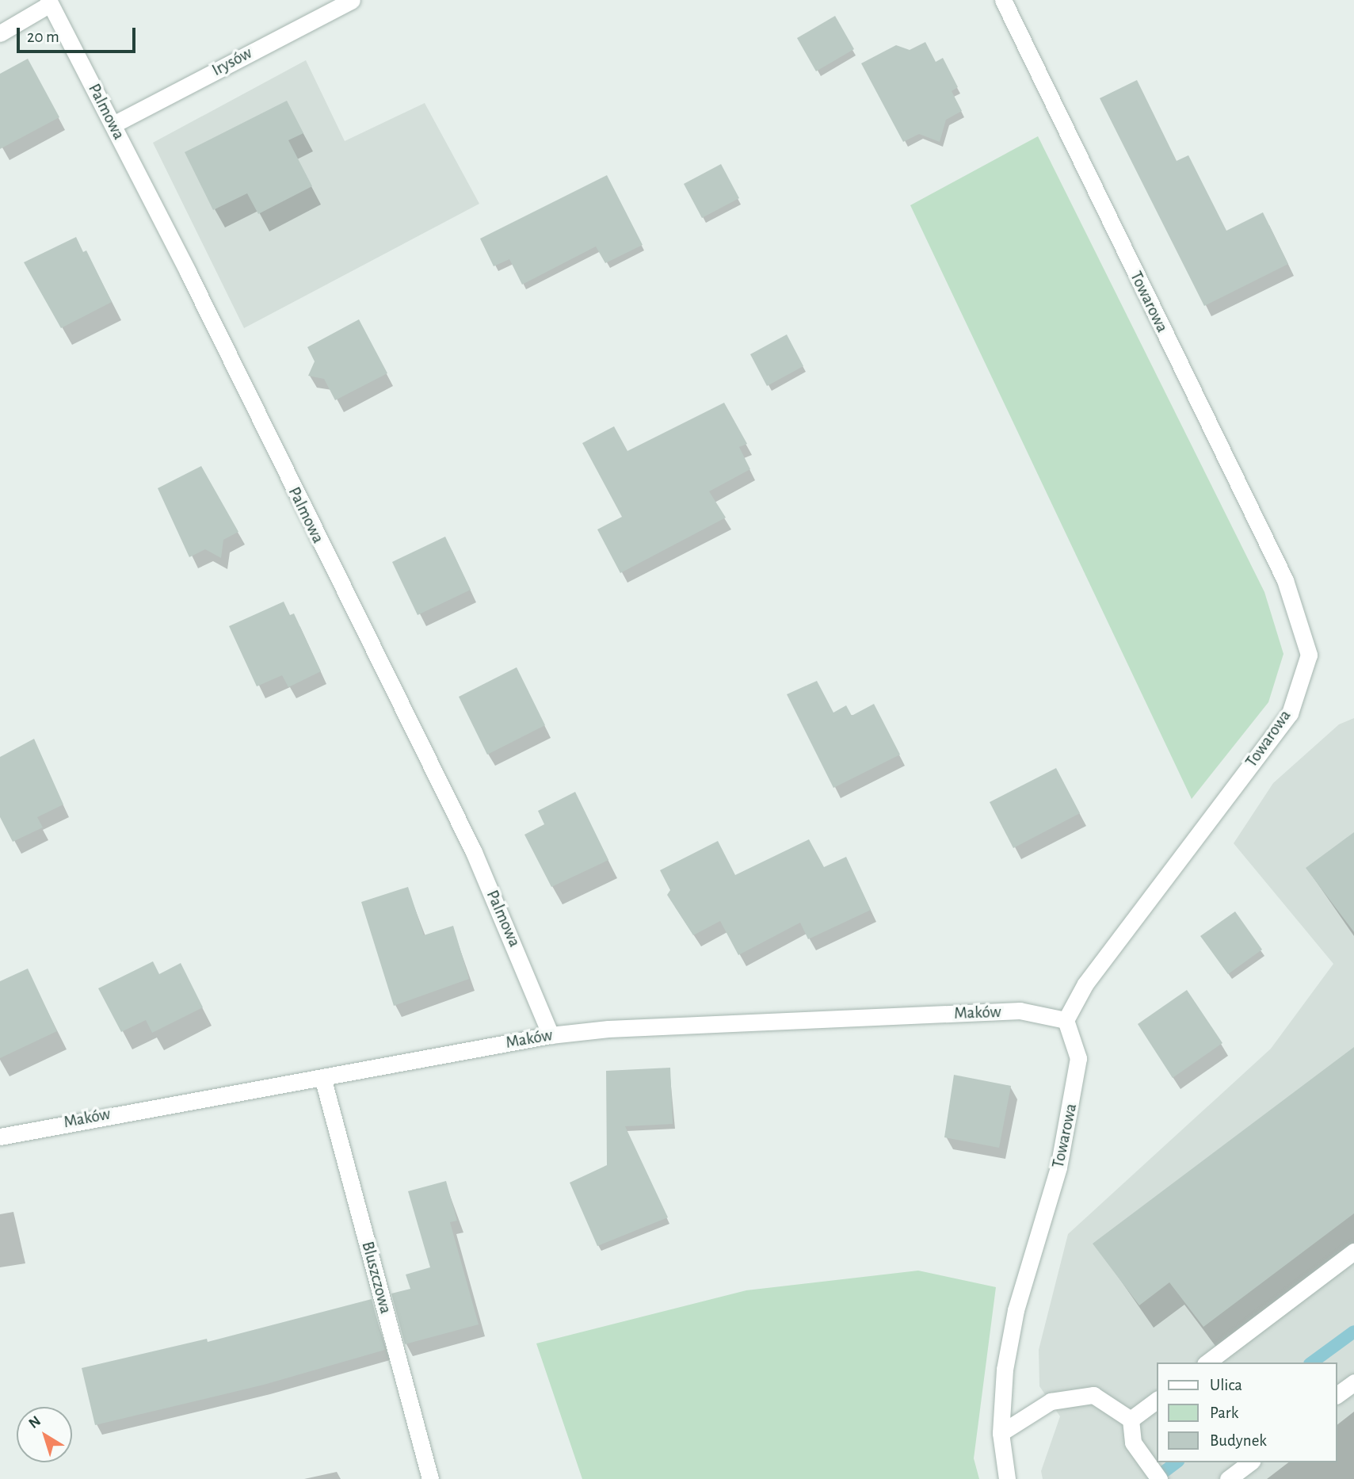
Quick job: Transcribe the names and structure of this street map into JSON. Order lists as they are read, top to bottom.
{
  "streets": {
    "street": [
      "Irysów",
      "Palmowa",
      "Towarowa",
      "Maków",
      "Bluszczowa"
    ]
  },
  "crossings": [
    ["Irysów", "Palmowa"],
    ["Palmowa", "Maków"],
    ["Towarowa", "Maków"],
    ["Maków", "Bluszczowa"]
  ],
  "legend": ["Ulica", "Park", "Budynek"],
  "scale_bar": "20 m",
  "north": "top left"
}
